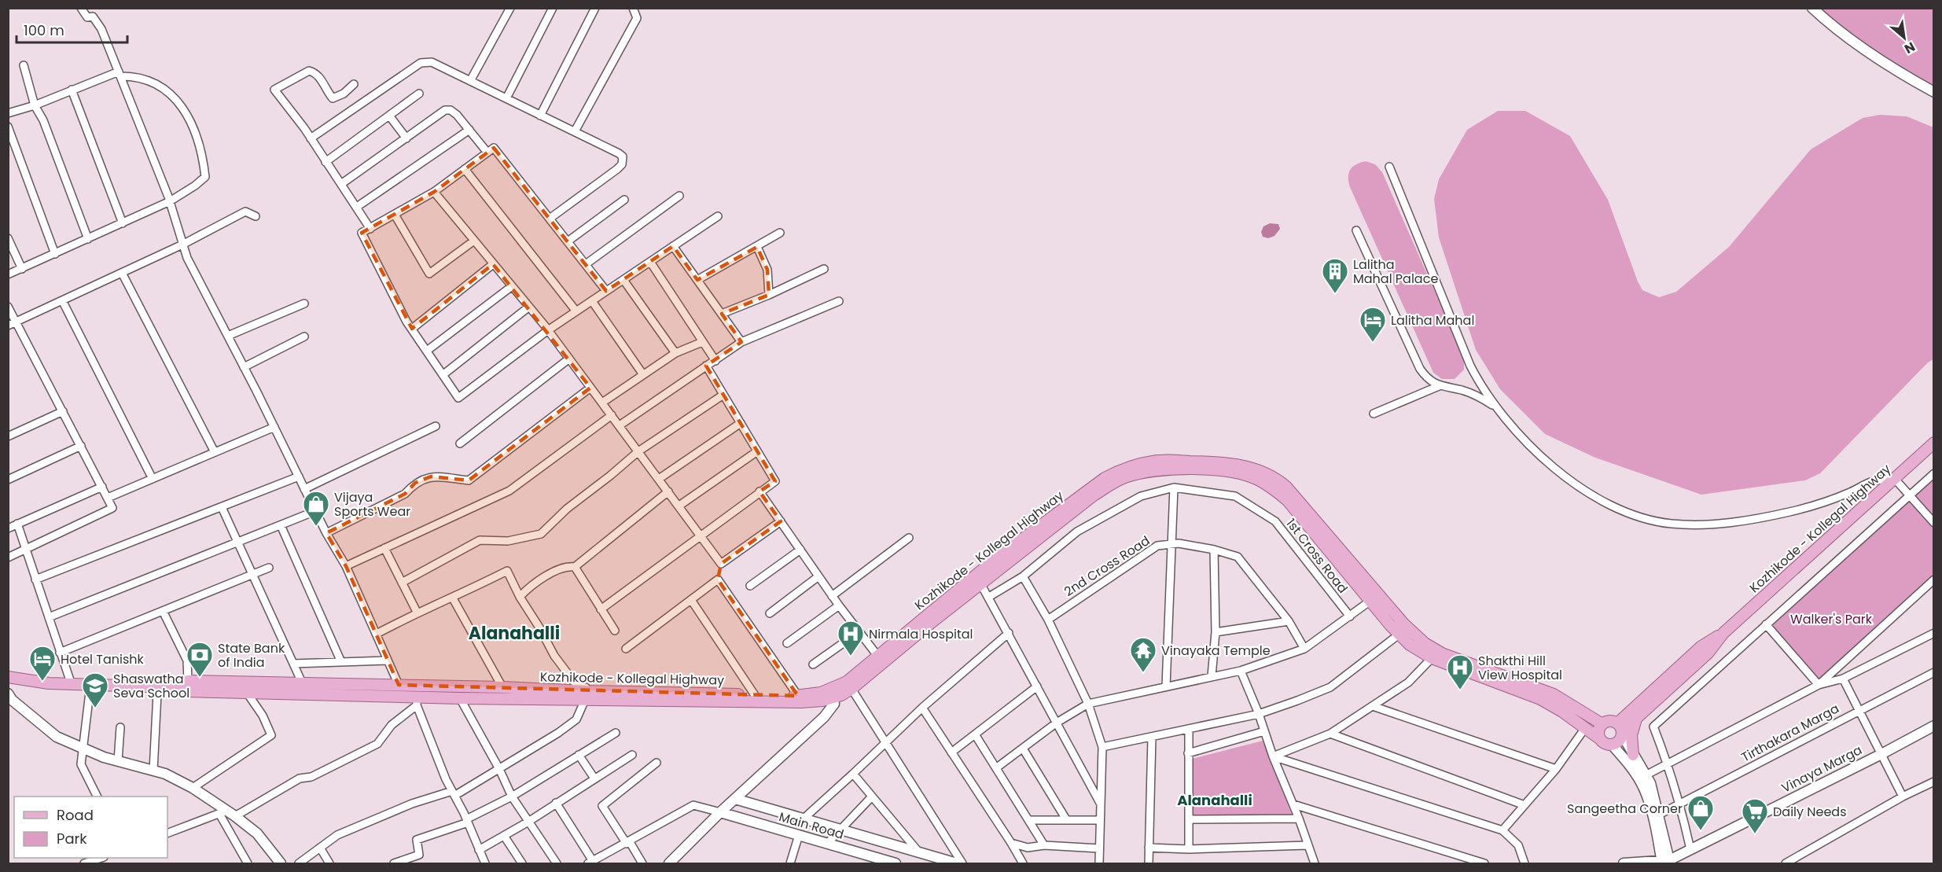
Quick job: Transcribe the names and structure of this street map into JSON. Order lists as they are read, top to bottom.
{
  "streets": {
    "main road": ["Kozhikode - Kollegal Highway"],
    "street": [
      "1st Cross Road",
      "2nd Cross Road",
      "Tirthakara Marga",
      "Vinaya Marga",
      "Main Road"
    ]
  },
  "districts": ["Alanahalli", "Alanahalli"],
  "parks": ["Walker's Park"],
  "places": {
    "building": ["Lalitha Mahal Palace"],
    "hotel": ["Lalitha Mahal", "Hotel Tanishk"],
    "shop": ["Vijaya Sports Wear", "Sangeetha Corner"],
    "hospital": ["Nirmala Hospital", "Shakthi Hill View Hospital"],
    "temple": ["Vinayaka Temple"],
    "bank": ["State Bank of India"],
    "school or university": ["Shaswatha Seva School"],
    "supermarket": ["Daily Needs"]
  },
  "legend": ["Road", "Park"],
  "scale_bar": "100 m",
  "north": "bottom right"
}
